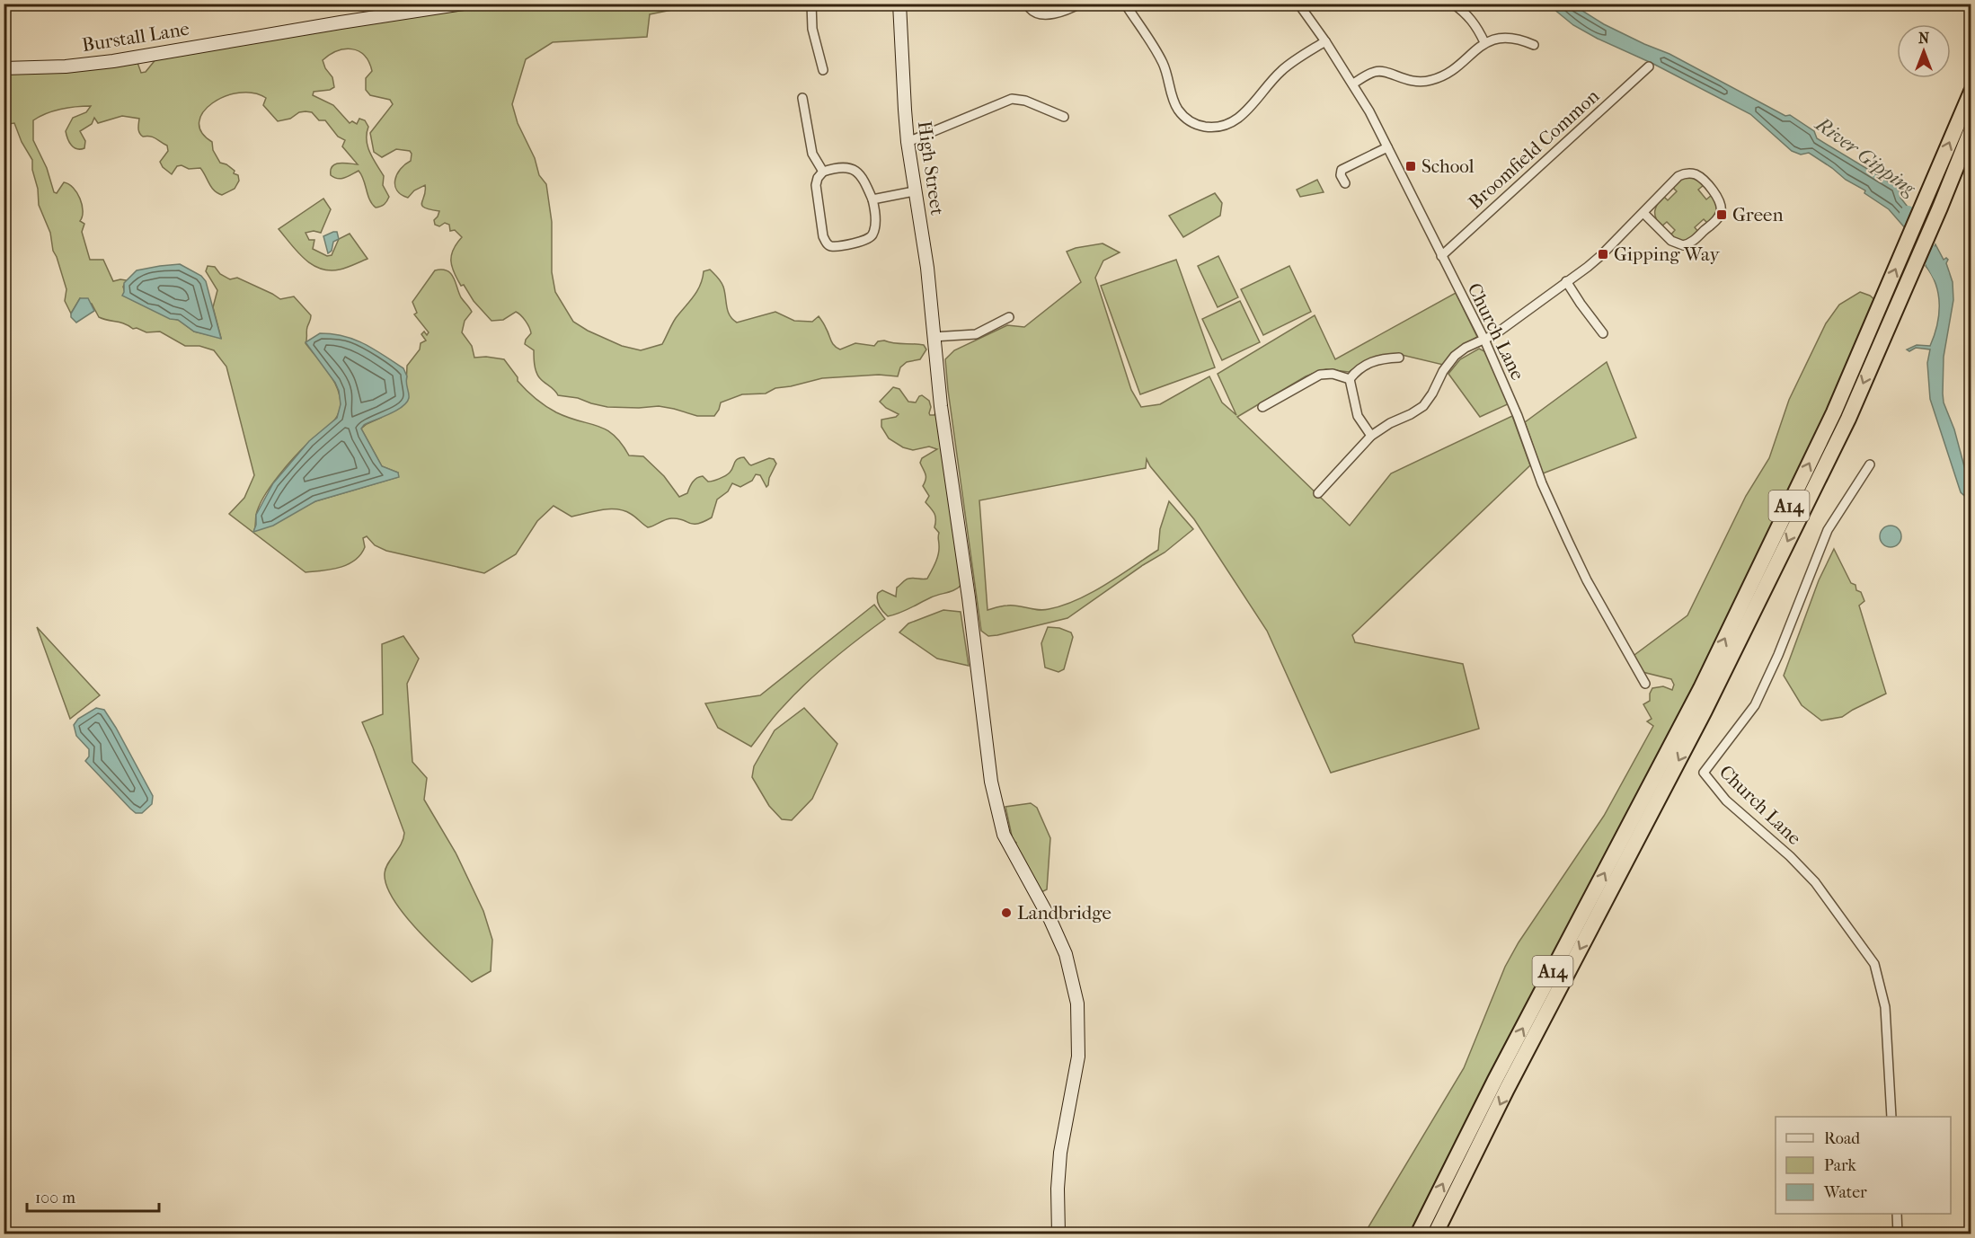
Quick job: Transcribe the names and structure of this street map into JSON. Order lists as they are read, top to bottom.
{
  "streets": {
    "highway": ["A14"],
    "main road": ["Burstall Lane", "High Street"],
    "street": ["Broomfield Common", "Church Lane"]
  },
  "crossings": [
    ["Broomfield Common", "Church Lane"]
  ],
  "water": ["River Gipping"],
  "places": {
    "transit": ["School", "Green", "Gipping Way"],
    "other": ["Landbridge"]
  },
  "legend": ["Road", "Park", "Water"],
  "scale_bar": "100 m",
  "north": "top"
}
